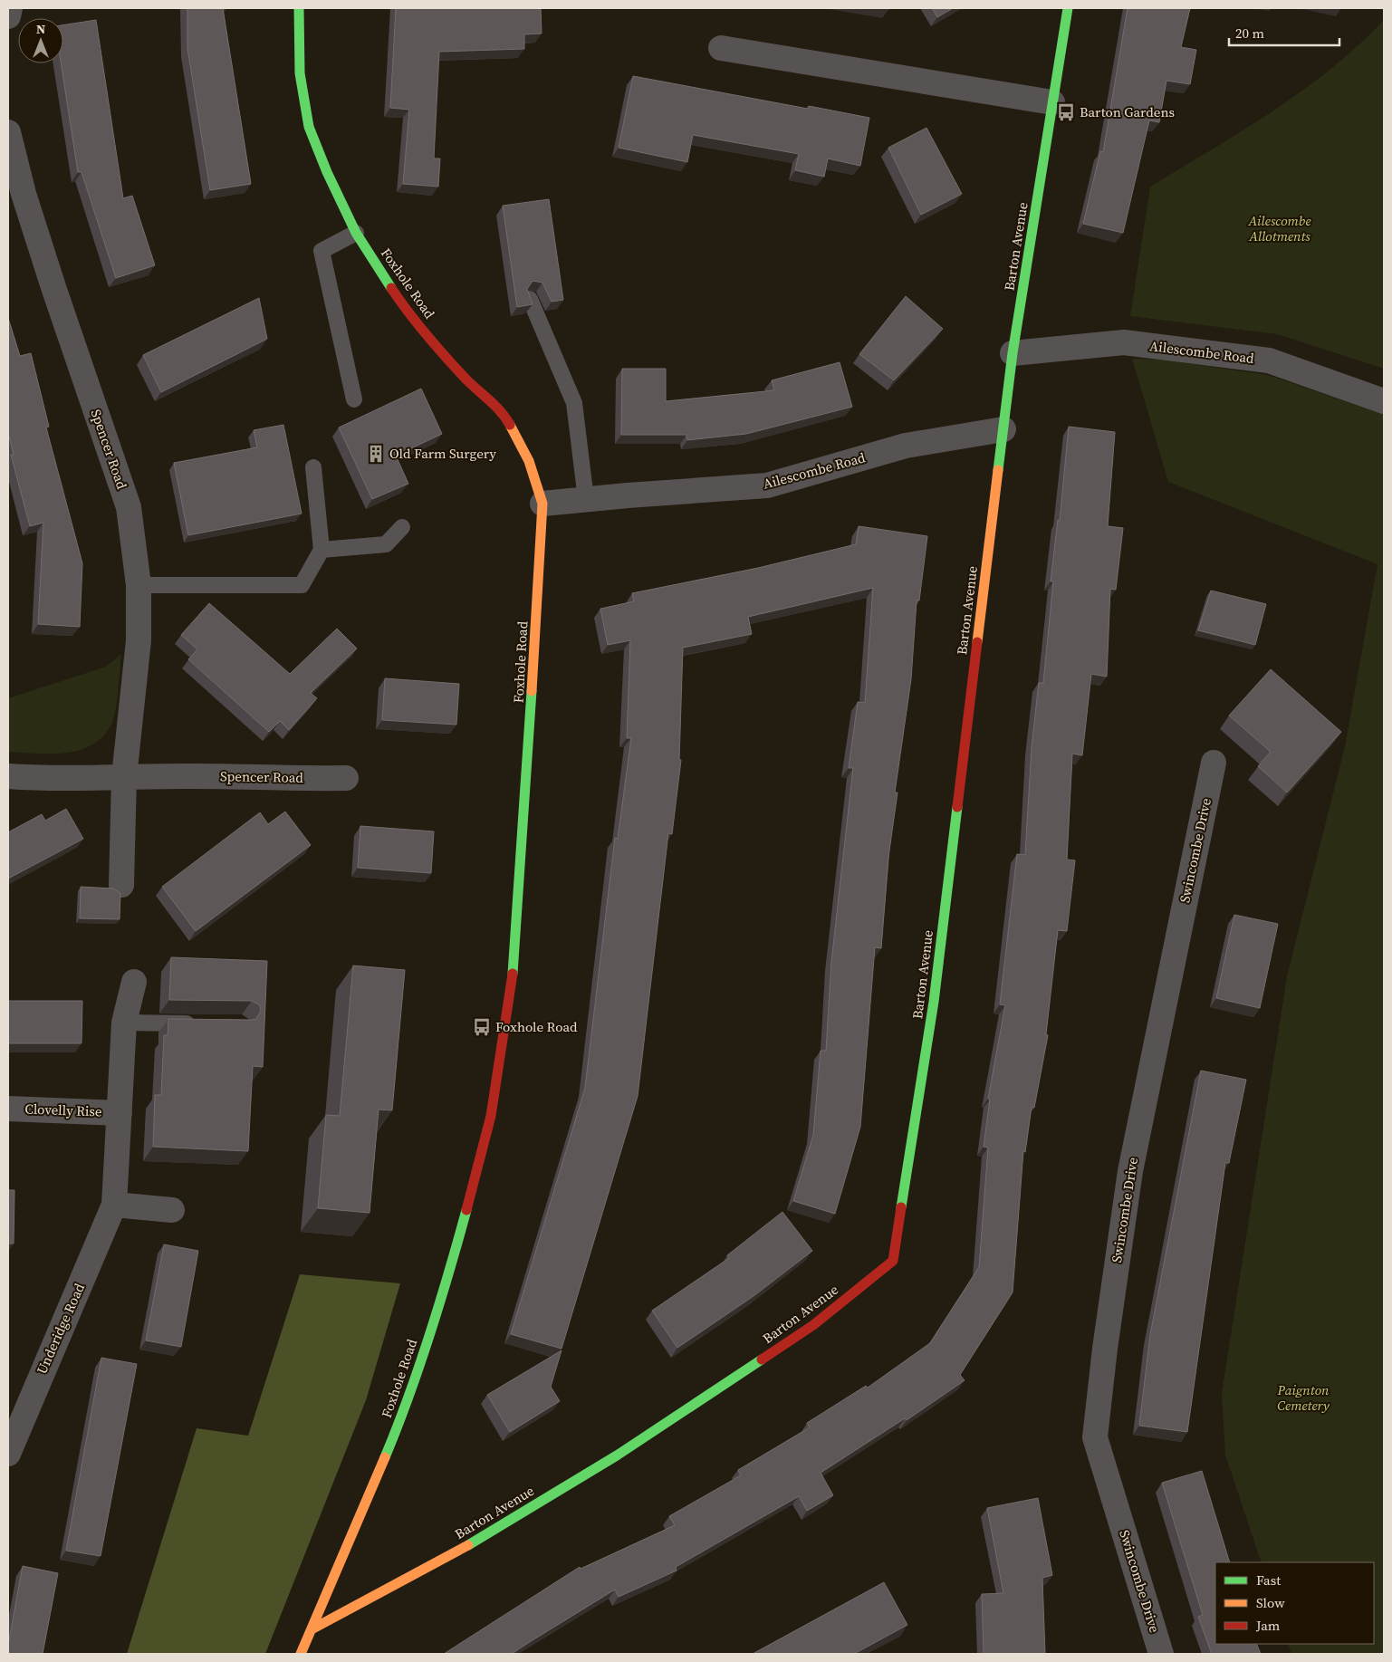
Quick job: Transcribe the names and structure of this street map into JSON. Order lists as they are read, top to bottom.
{
  "streets": {
    "street": [
      "Barton Avenue",
      "Foxhole Road",
      "Ailescombe Road",
      "Spencer Road",
      "Swincombe Drive",
      "Clovelly Rise",
      "Underidge Road"
    ]
  },
  "crossings": [
    ["Barton Avenue", "Foxhole Road"],
    ["Barton Avenue", "Ailescombe Road"],
    ["Foxhole Road", "Ailescombe Road"],
    ["Clovelly Rise", "Underidge Road"]
  ],
  "parks": ["Ailescombe Allotments", "Paignton Cemetery"],
  "places": {
    "bus stop": ["Barton Gardens", "Foxhole Road"],
    "building": ["Old Farm Surgery"]
  },
  "legend": ["Fast", "Slow", "Jam"],
  "scale_bar": "20 m",
  "north": "top"
}
